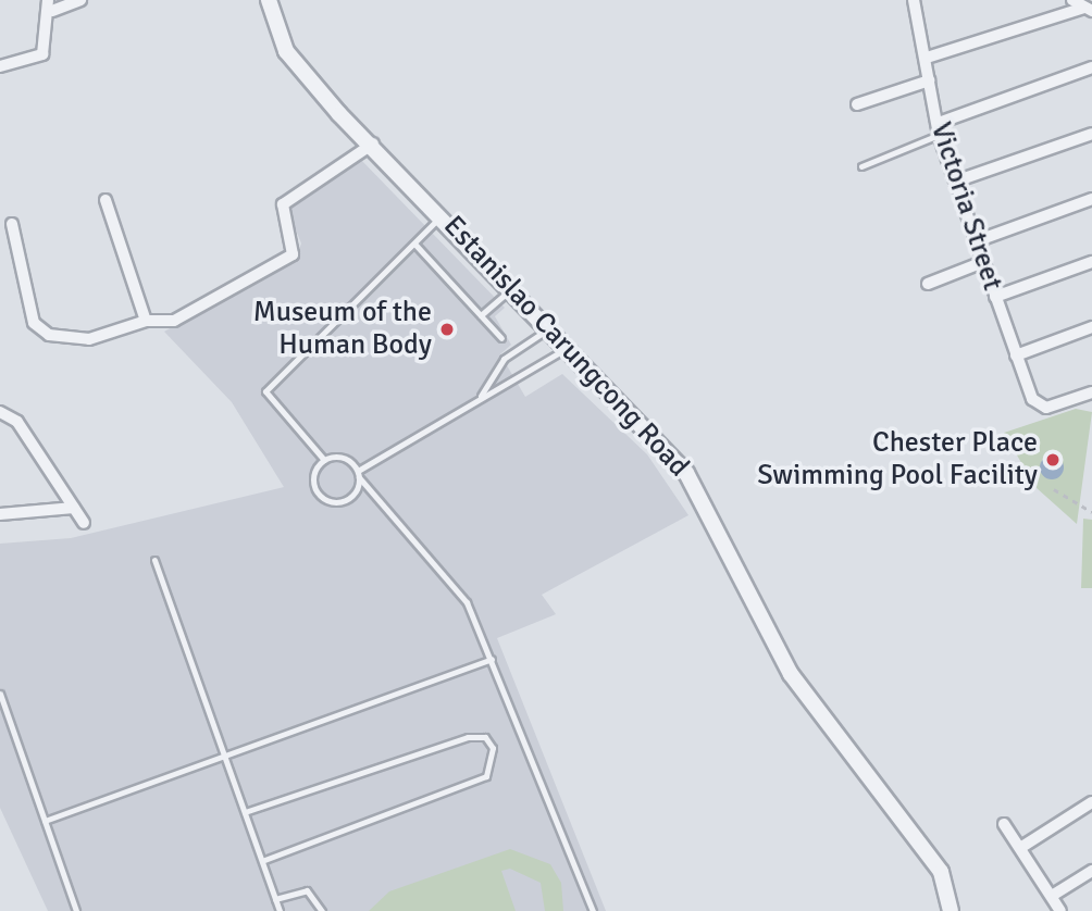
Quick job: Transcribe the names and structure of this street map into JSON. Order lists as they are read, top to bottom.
{
  "streets": {
    "street": ["Victoria Street", "Estanislao Carungcong Road"]
  },
  "places": ["Museum of the Human Body", "Chester Place Swimming Pool Facility"]
}
